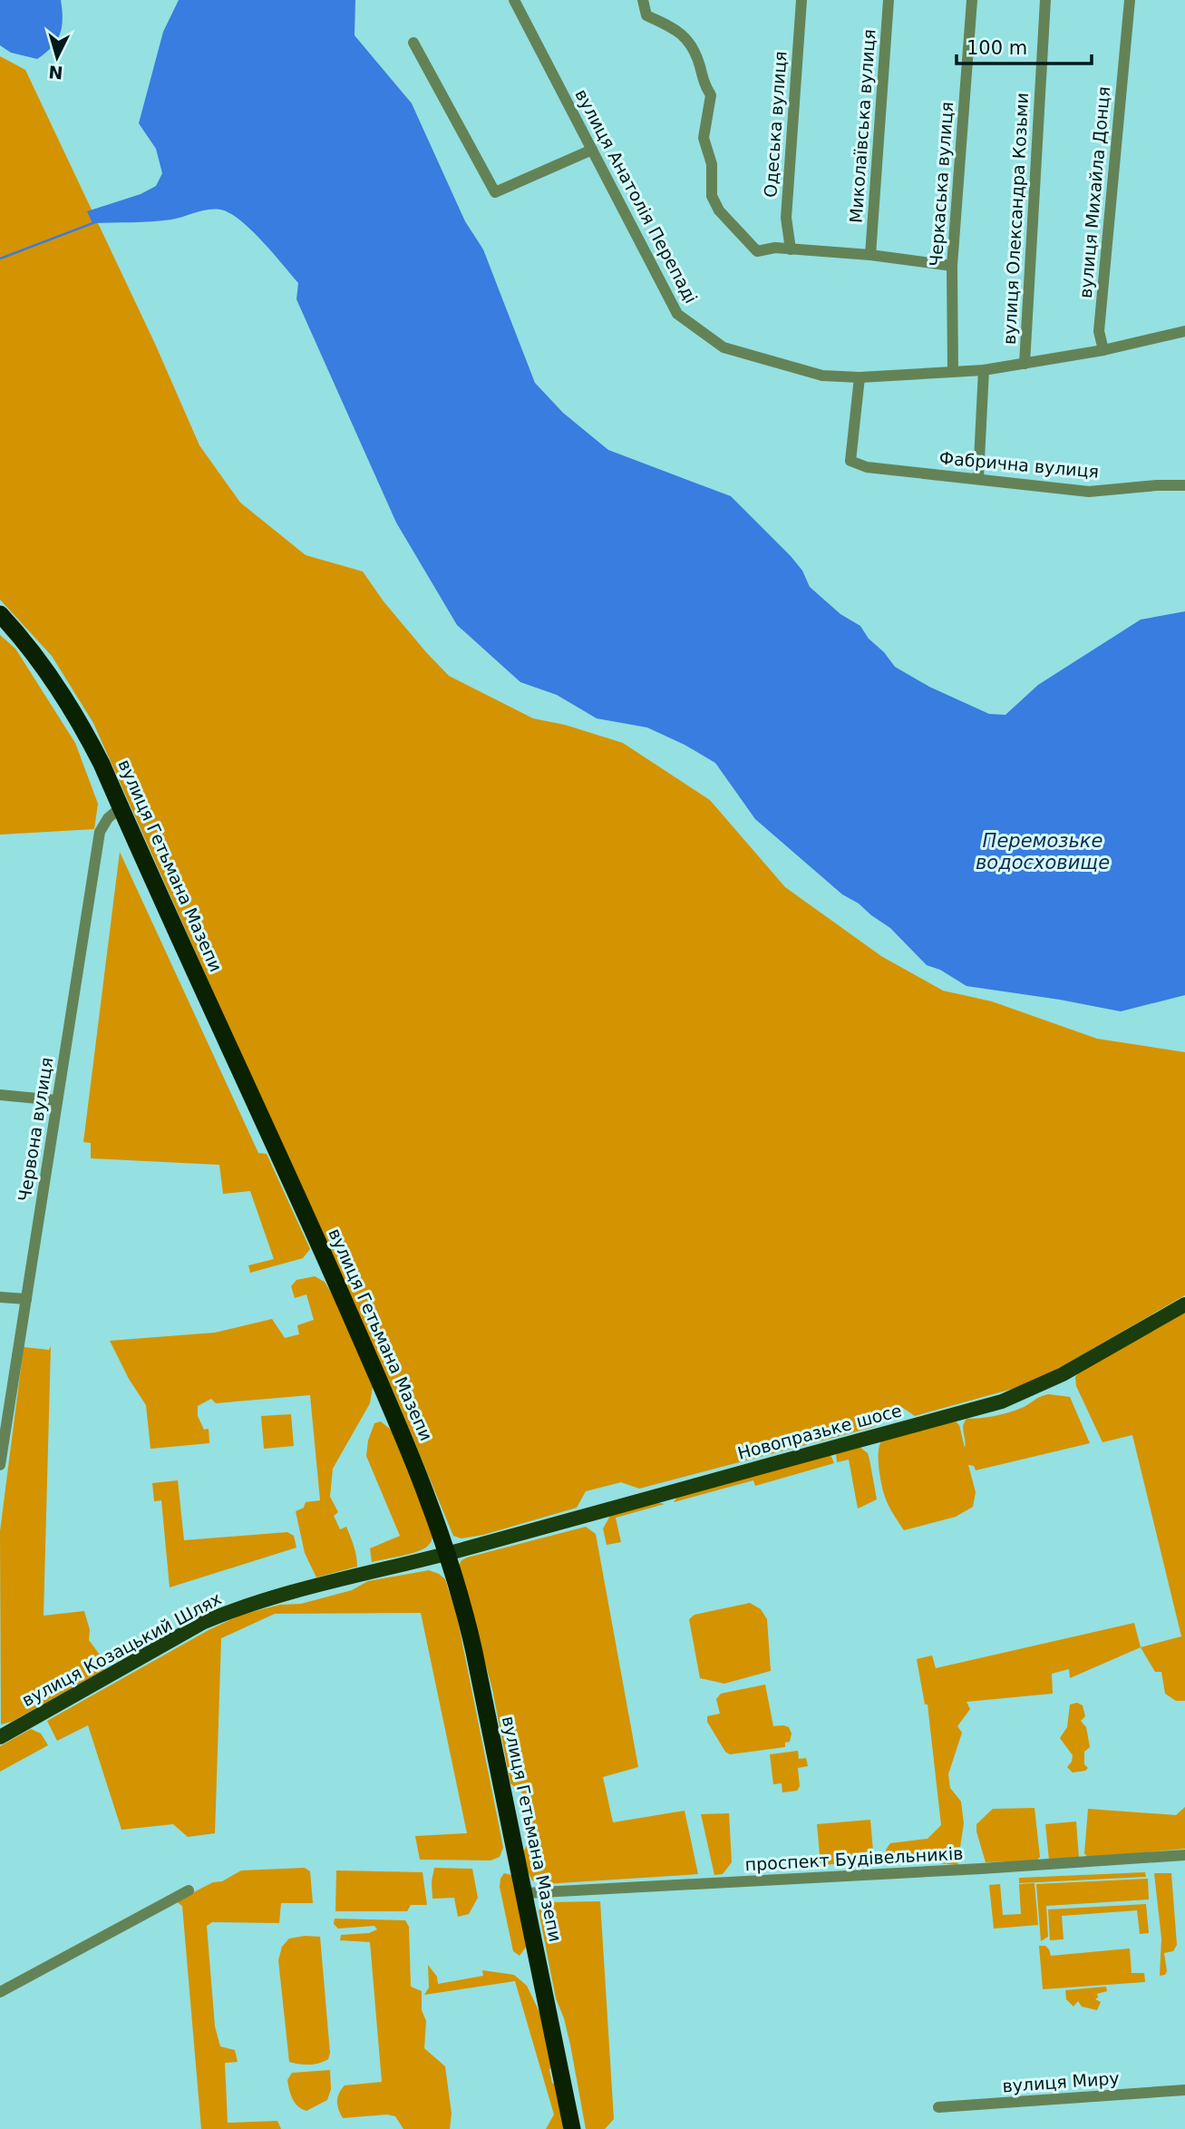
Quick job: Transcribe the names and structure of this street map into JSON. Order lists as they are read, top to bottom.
{
  "streets": {
    "highway": ["вулиця Гетьмана Мазепи"],
    "main road": ["Новопразьке шосе", "вулиця Козацький Шлях"],
    "street": [
      "Одеська вулиця",
      "Миколаївська вулиця",
      "Черкаська вулиця",
      "вулиця Михайла Донця",
      "вулиця Анатолія Перепаді",
      "вулиця Олександра Козьми",
      "Фабрична вулиця",
      "Червона вулиця",
      "проспект Будівельників",
      "вулиця Миру"
    ]
  },
  "crossings": [
    ["Черкаська вулиця", "вулиця Анатолія Перепаді"],
    ["вулиця Михайла Донця", "вулиця Анатолія Перепаді"],
    ["вулиця Анатолія Перепаді", "вулиця Олександра Козьми"],
    ["вулиця Анатолія Перепаді", "Фабрична вулиця"],
    ["вулиця Гетьмана Мазепи", "Червона вулиця"],
    ["вулиця Гетьмана Мазепи", "Новопразьке шосе"],
    ["вулиця Гетьмана Мазепи", "вулиця Козацький Шлях"],
    ["вулиця Гетьмана Мазепи", "проспект Будівельників"],
    ["Новопразьке шосе", "вулиця Козацький Шлях"]
  ],
  "water": ["Перемозьке водосховище"],
  "scale_bar": "100 m",
  "north": "bottom"
}
